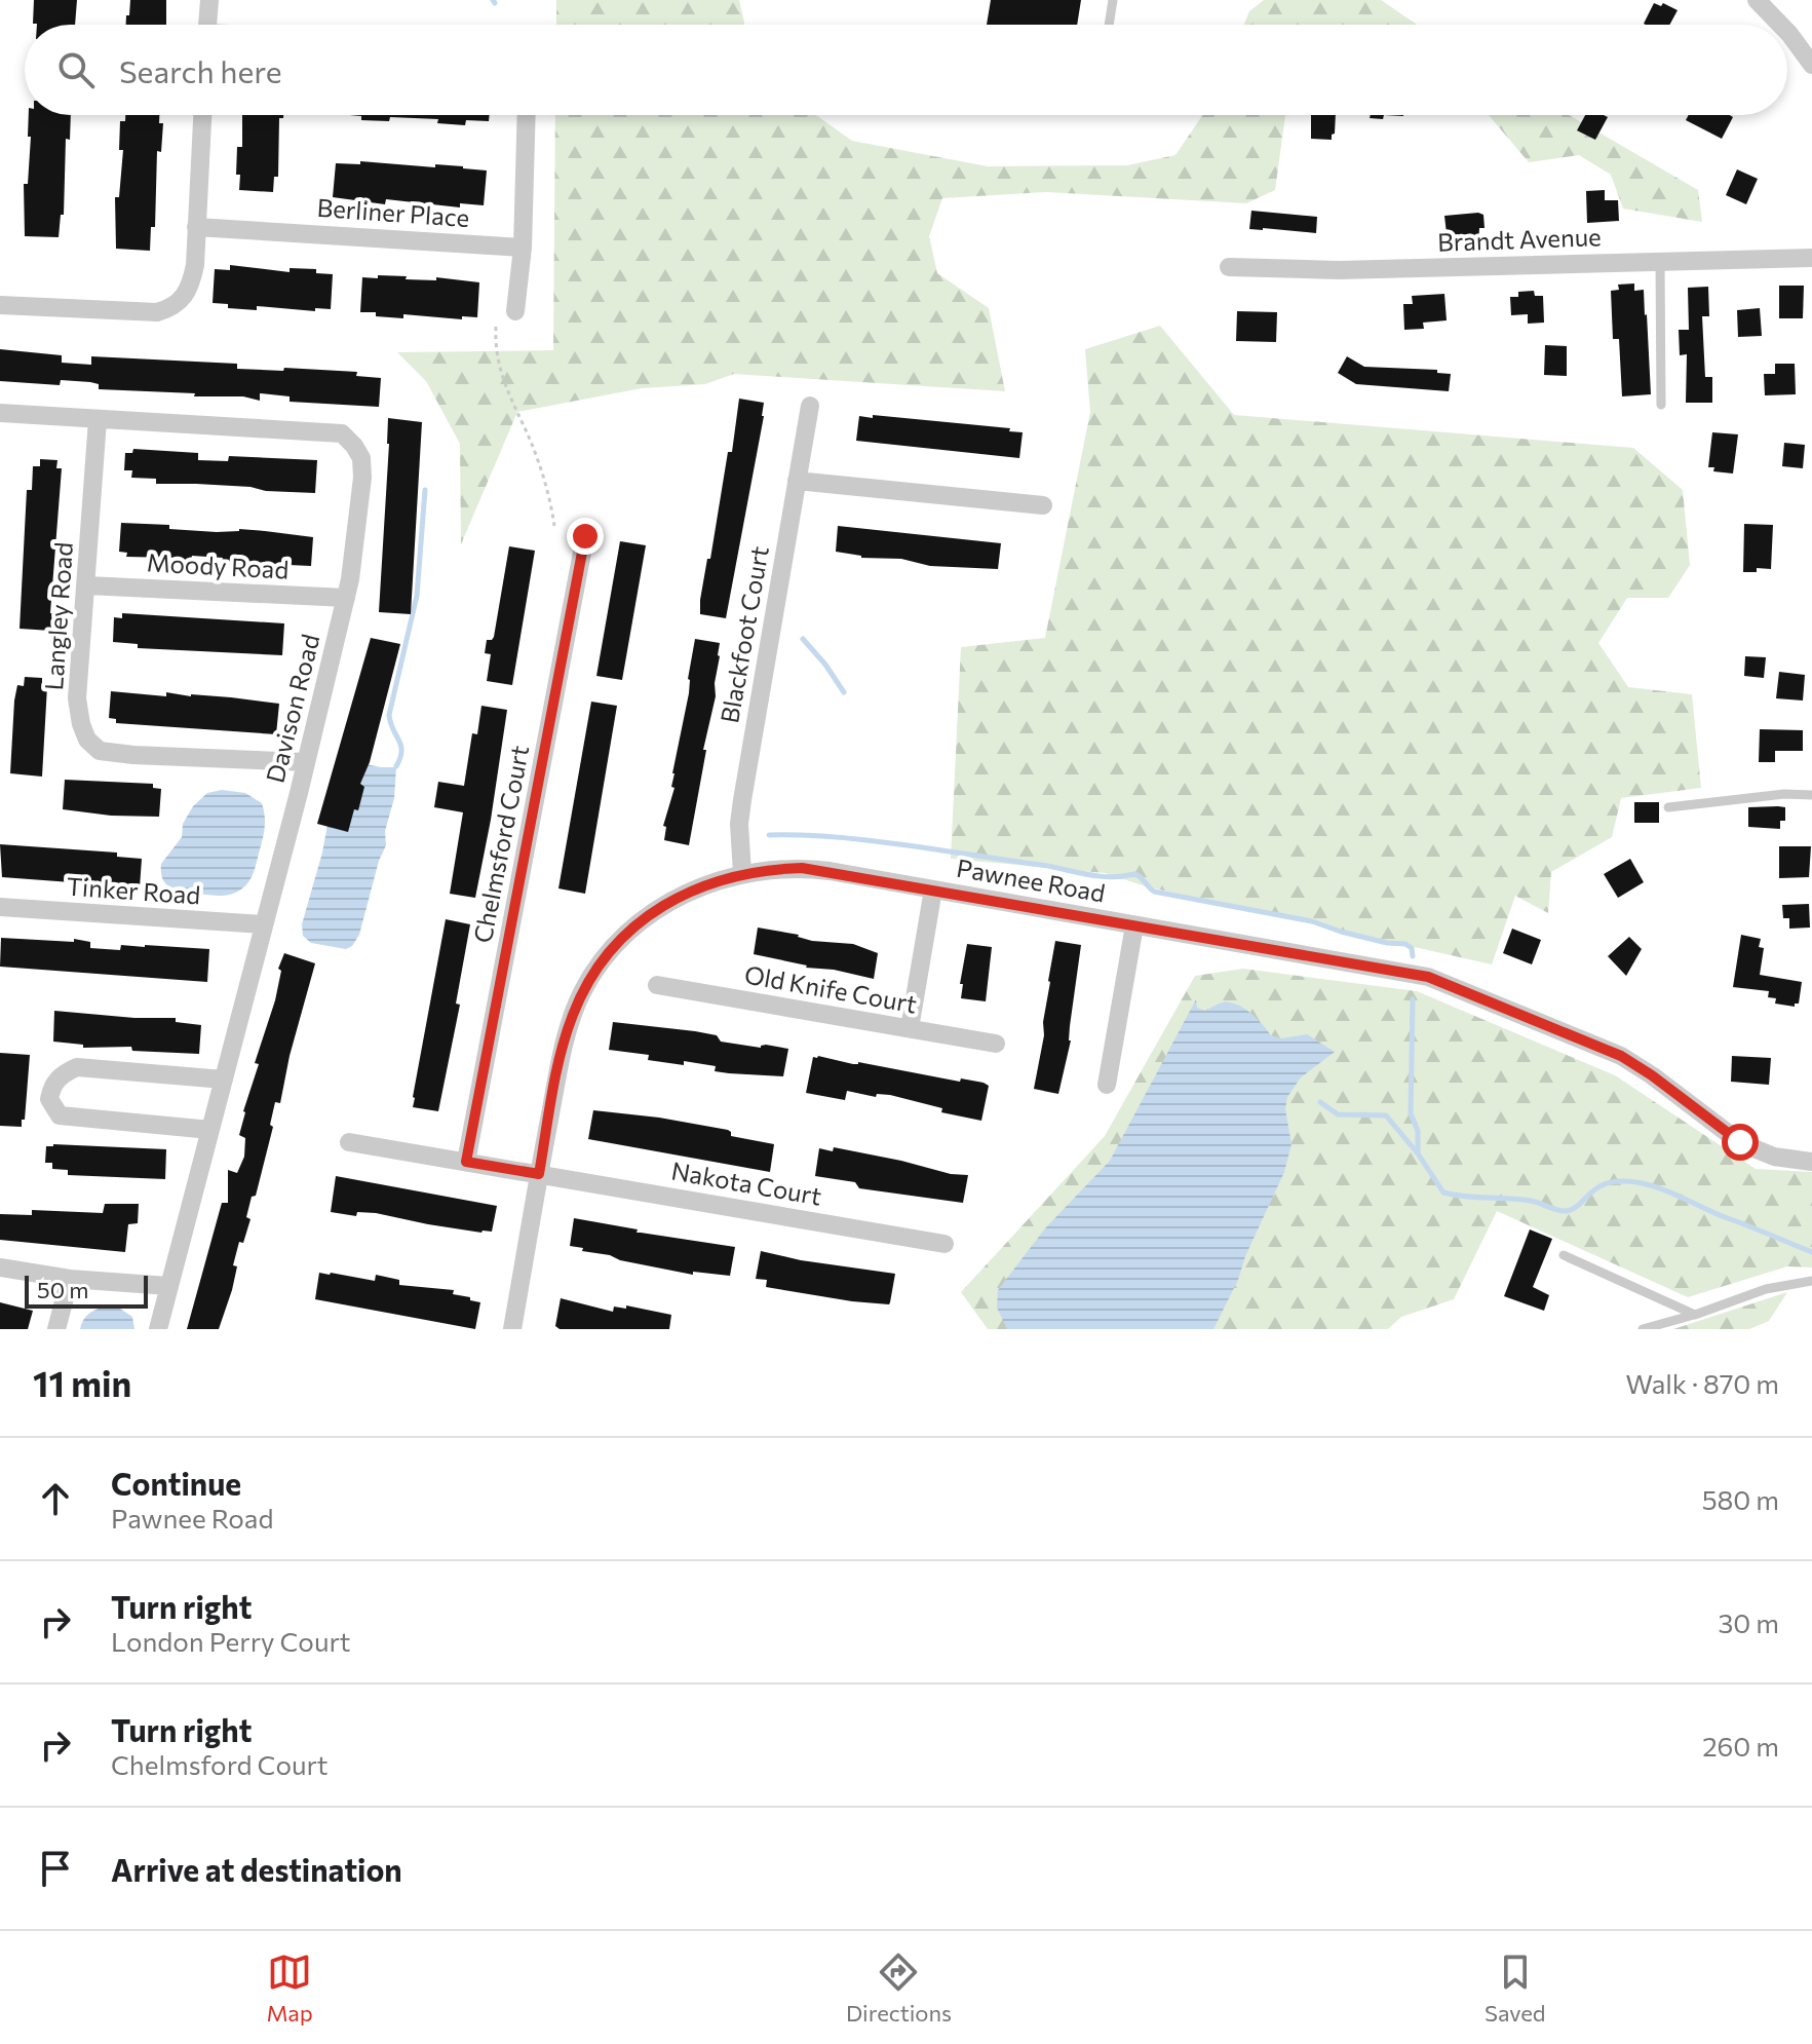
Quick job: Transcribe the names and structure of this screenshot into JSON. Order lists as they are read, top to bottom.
{
  "streets": {
    "street": [
      "Berliner Place",
      "Brandt Avenue",
      "Moody Road",
      "Langley Road",
      "Blackfoot Court",
      "Davison Road",
      "Chelmsford Court",
      "Pawnee Road",
      "Tinker Road",
      "Old Knife Court",
      "Nakota Court"
    ]
  },
  "crossings": [
    ["Moody Road", "Langley Road"],
    ["Moody Road", "Davison Road"],
    ["Langley Road", "Davison Road"],
    ["Blackfoot Court", "Pawnee Road"],
    ["Davison Road", "Tinker Road"],
    ["Chelmsford Court", "Nakota Court"],
    ["Pawnee Road", "Nakota Court"]
  ],
  "scale_bar": "50 m",
  "page": {
    "search": "Search here",
    "scale": "50 m",
    "heading": ["11 min", "Walk · 870 m"],
    "list": [
      ["Continue", "Pawnee Road", "580 m"],
      ["Turn right", "London Perry Court", "30 m"],
      ["Turn right", "Chelmsford Court", "260 m"],
      "Arrive at destination"
    ],
    "nav": ["Map", "Directions", "Saved"]
  }
}
